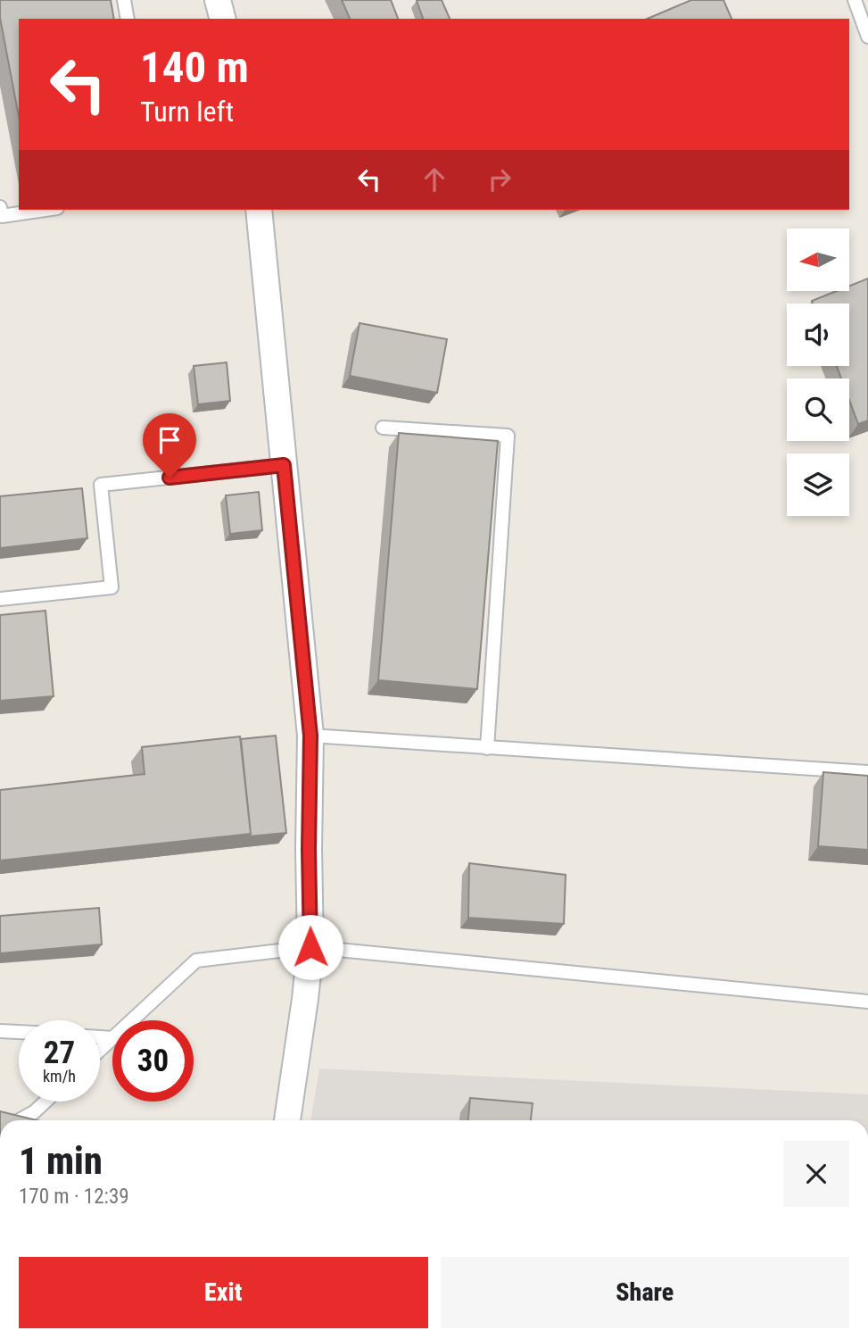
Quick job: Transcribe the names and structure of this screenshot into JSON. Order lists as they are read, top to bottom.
{
  "north": "left",
  "page": {
    "turn": ["140 m", "Turn left"],
    "speed": "27 km/h",
    "limit": "30",
    "heading": ["1 min", "170 m · 12:39"],
    "buttons": ["Exit", "Share"]
  }
}
